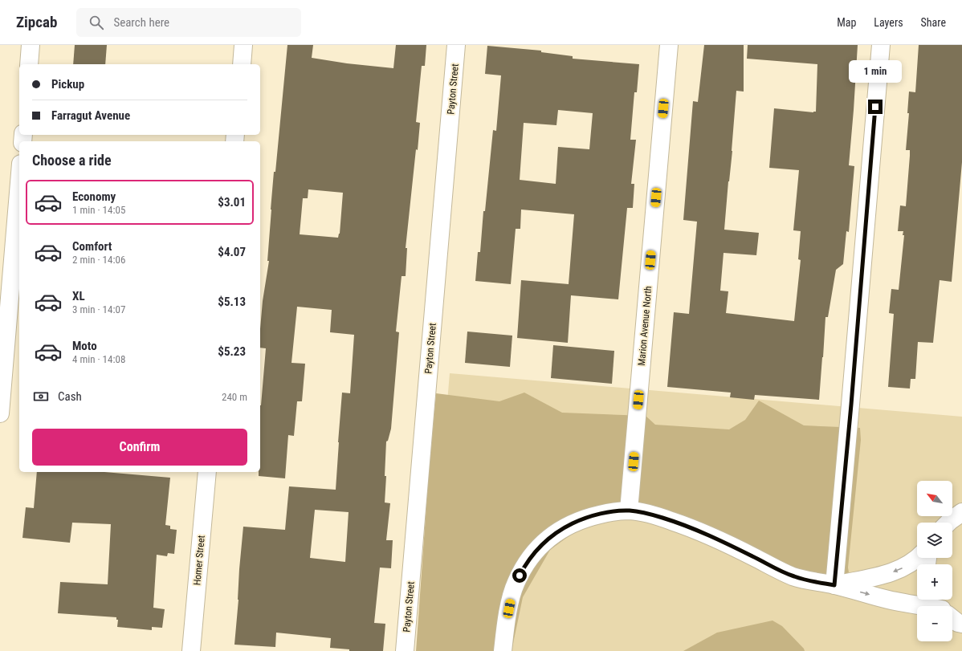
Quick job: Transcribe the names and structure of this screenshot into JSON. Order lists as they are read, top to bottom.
{
  "streets": {
    "street": ["Payton Street", "Marion Avenue North", "Homer Street"]
  },
  "north": "top left",
  "page": {
    "header": "Zipcab",
    "search": "Search here",
    "nav": ["Map", "Layers", "Share"],
    "bubble": "1 min",
    "banner": ["Pickup", "Farragut Avenue"],
    "heading": "Choose a ride",
    "list": [
      {
        "name": "Economy",
        "note": "1 min · 14:05",
        "value": "$3.01"
      },
      {
        "name": "Comfort",
        "note": "2 min · 14:06",
        "value": "$4.07"
      },
      {
        "name": "XL",
        "note": "3 min · 14:07",
        "value": "$5.13"
      },
      {
        "name": "Moto",
        "note": "4 min · 14:08",
        "value": "$5.23"
      }
    ],
    "pay": ["Cash", "240 m"],
    "buttons": "Confirm",
    "map_buttons": ["+", "−"]
  }
}
